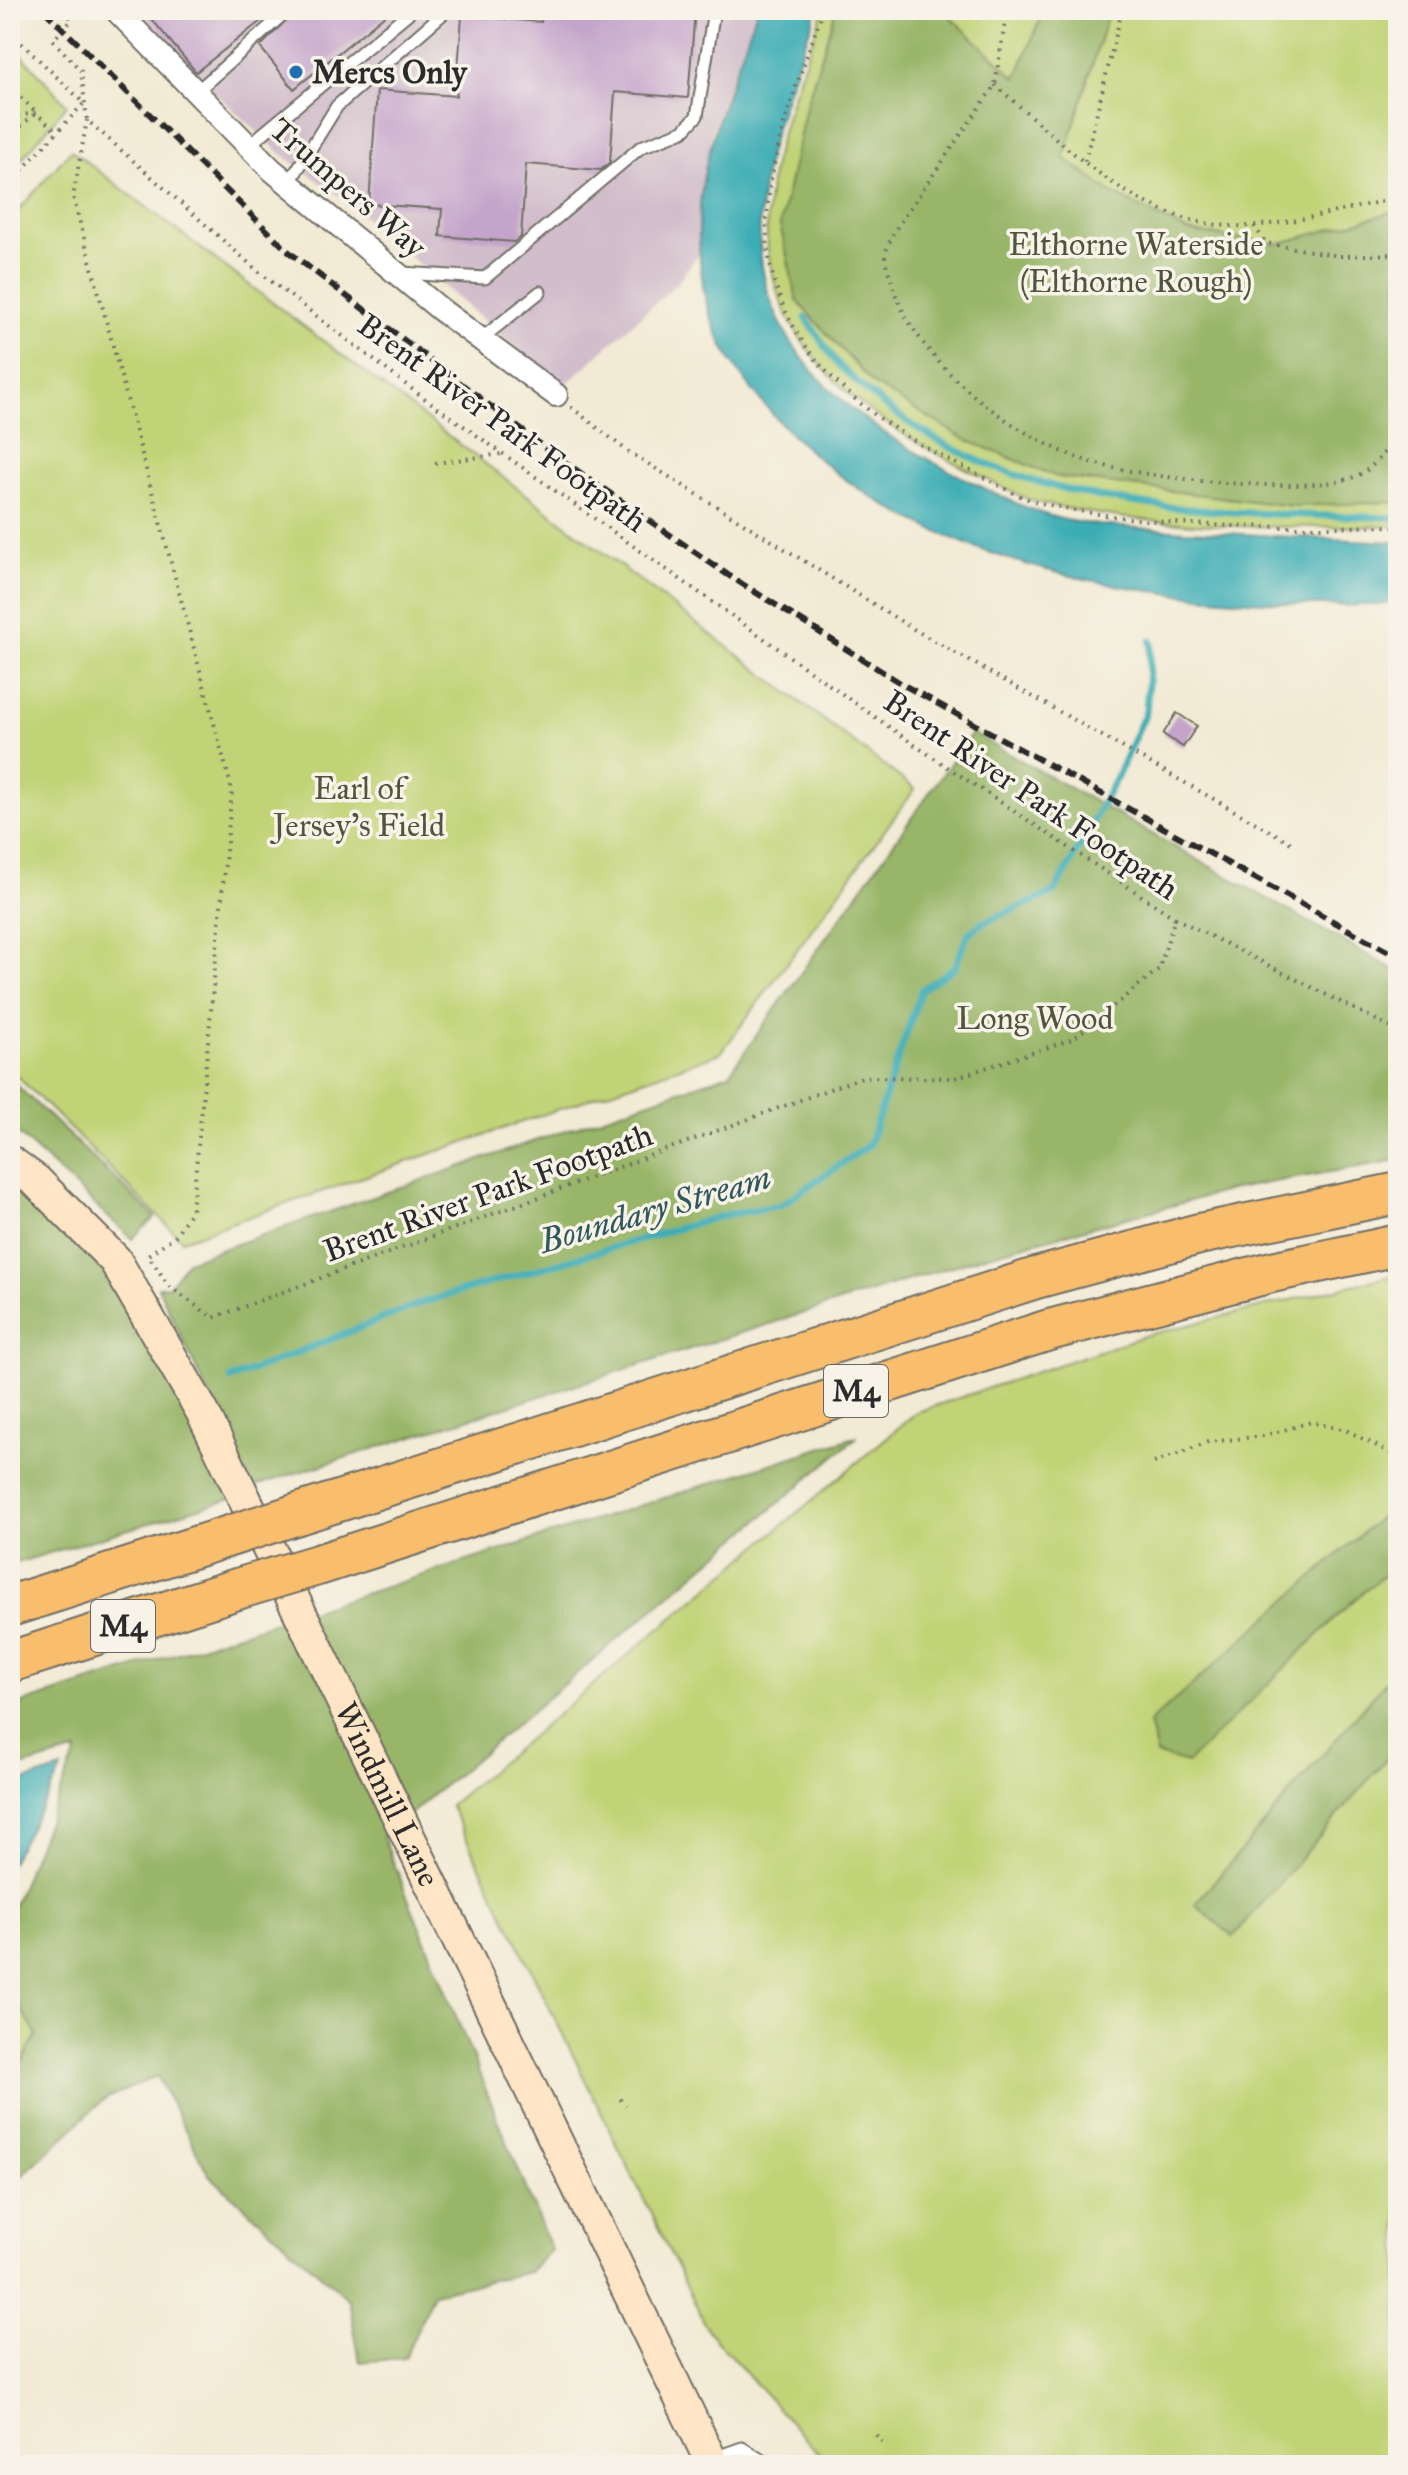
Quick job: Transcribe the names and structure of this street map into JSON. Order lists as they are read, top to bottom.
{
  "streets": {
    "highway": ["M4"],
    "main road": ["Windmill Lane"],
    "street": ["Trumpers Way"],
    "path": ["Brent River Park Footpath"]
  },
  "water": ["Boundary Stream"],
  "parks": ["Elthorne Waterside (Elthorne Rough)", "Earl of Jersey's Field", "Long Wood"],
  "places": ["Mercs Only"]
}
